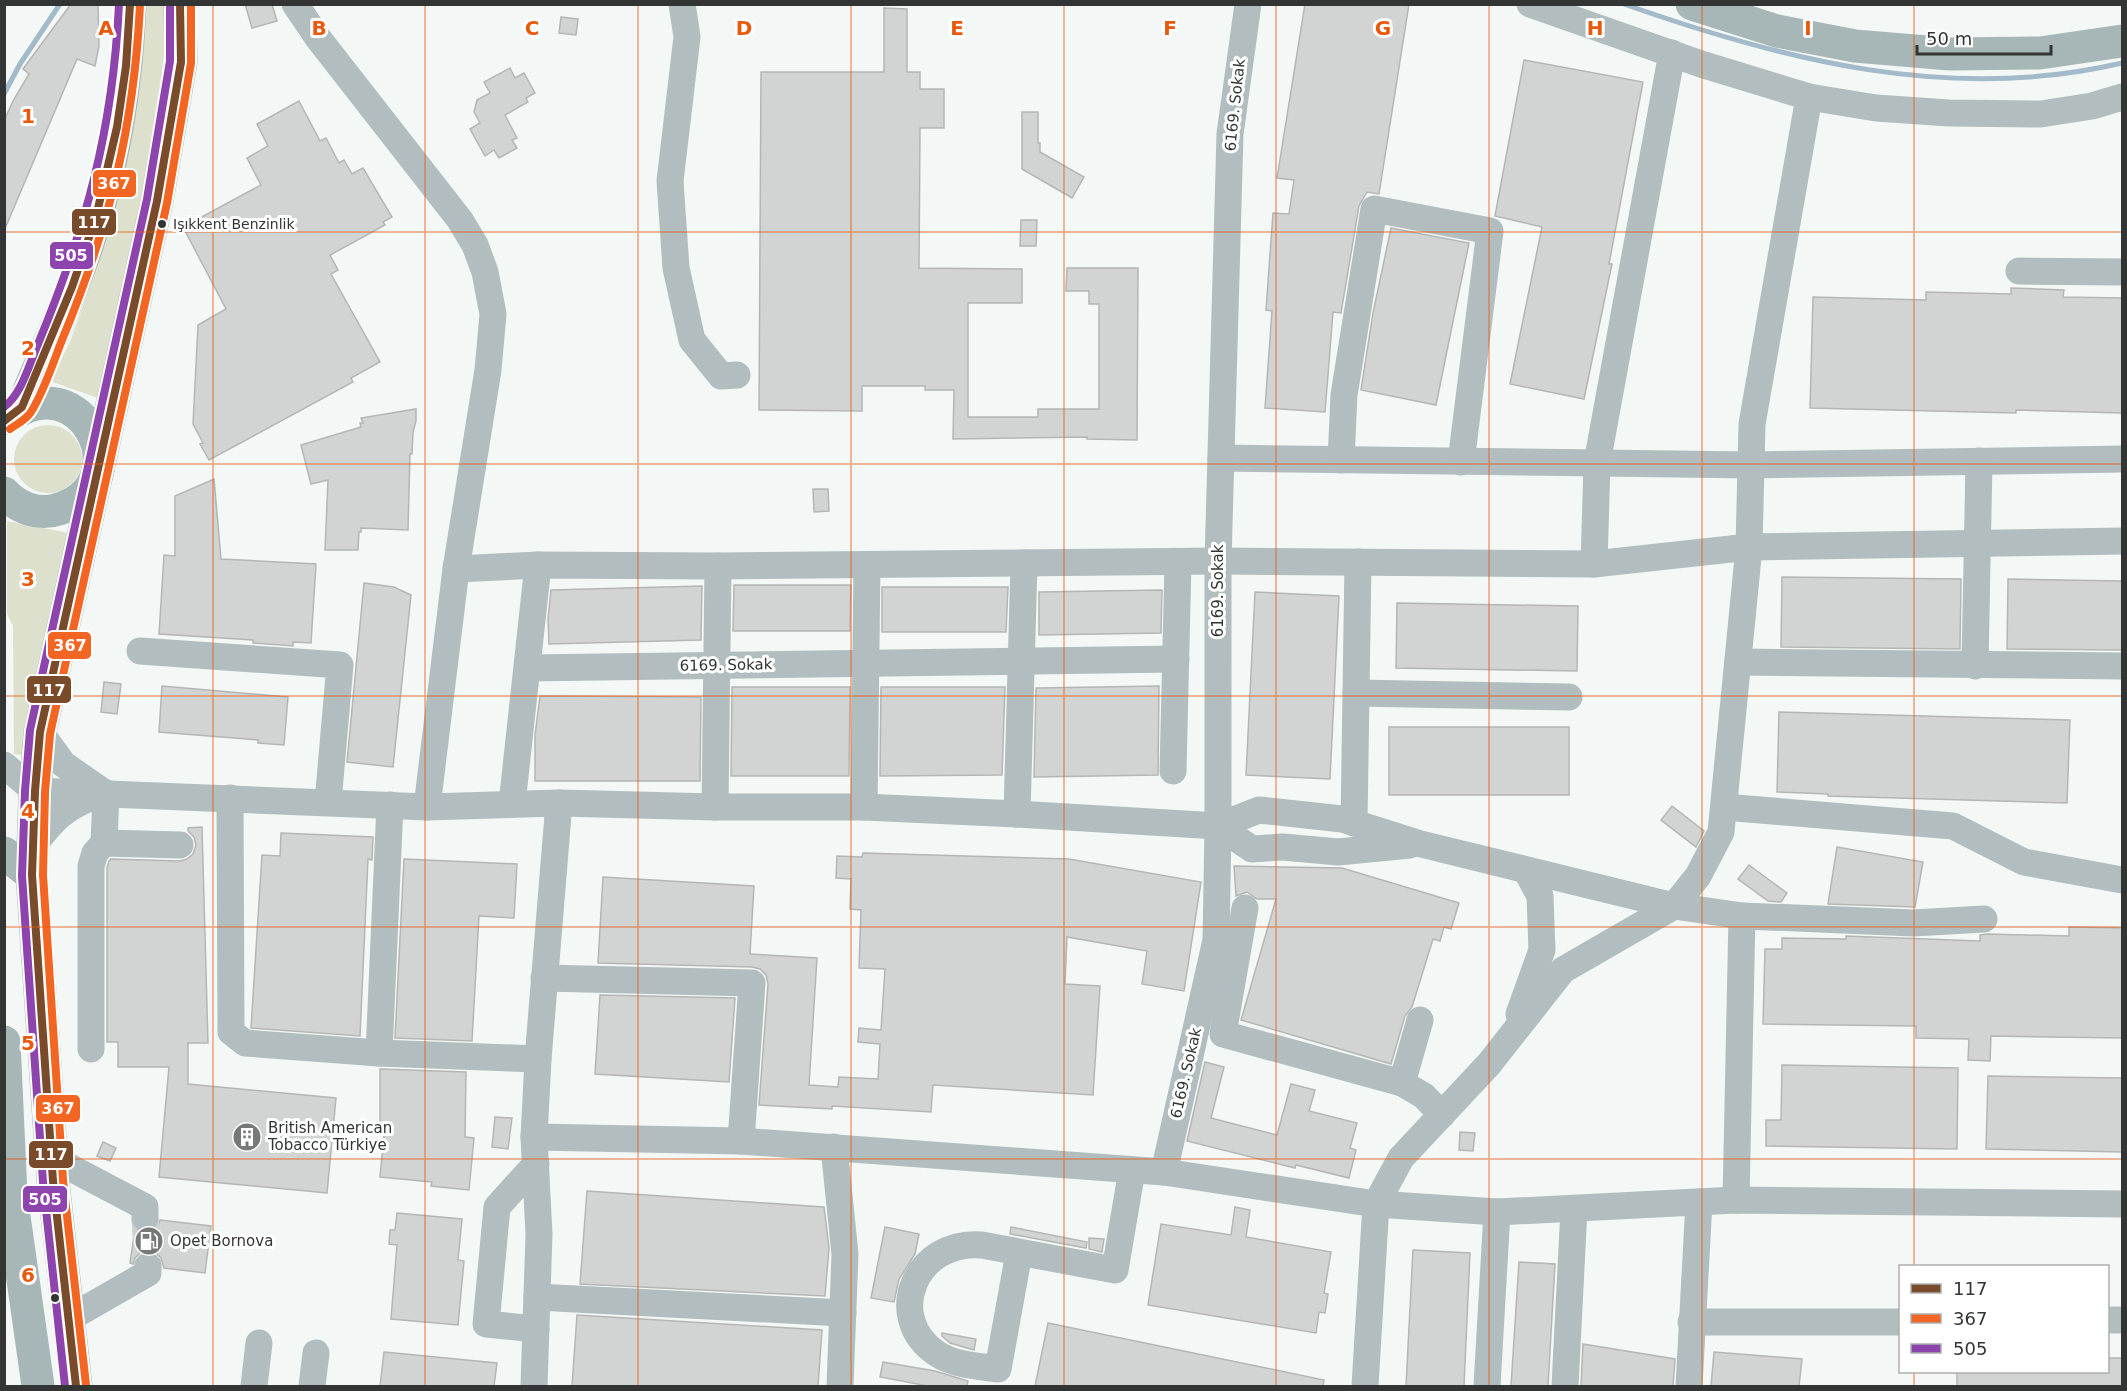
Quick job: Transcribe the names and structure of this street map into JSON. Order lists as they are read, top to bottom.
{
  "streets": {
    "street": ["6169. Sokak"]
  },
  "places": {
    "other": ["Işıkkent Benzinlik"],
    "building": ["British American Tobacco Türkiye"],
    "fuel station": ["Opet Bornova"]
  },
  "lines": ["transit line 117", "transit line 367", "transit line 505"],
  "legend": ["117", "367", "505"],
  "scale_bar": "50 m",
  "grid": {
    "columns": [
      "A",
      "B",
      "C",
      "D",
      "E",
      "F",
      "G",
      "H",
      "I"
    ],
    "rows": [
      "1",
      "2",
      "3",
      "4",
      "5",
      "6"
    ]
  }
}
